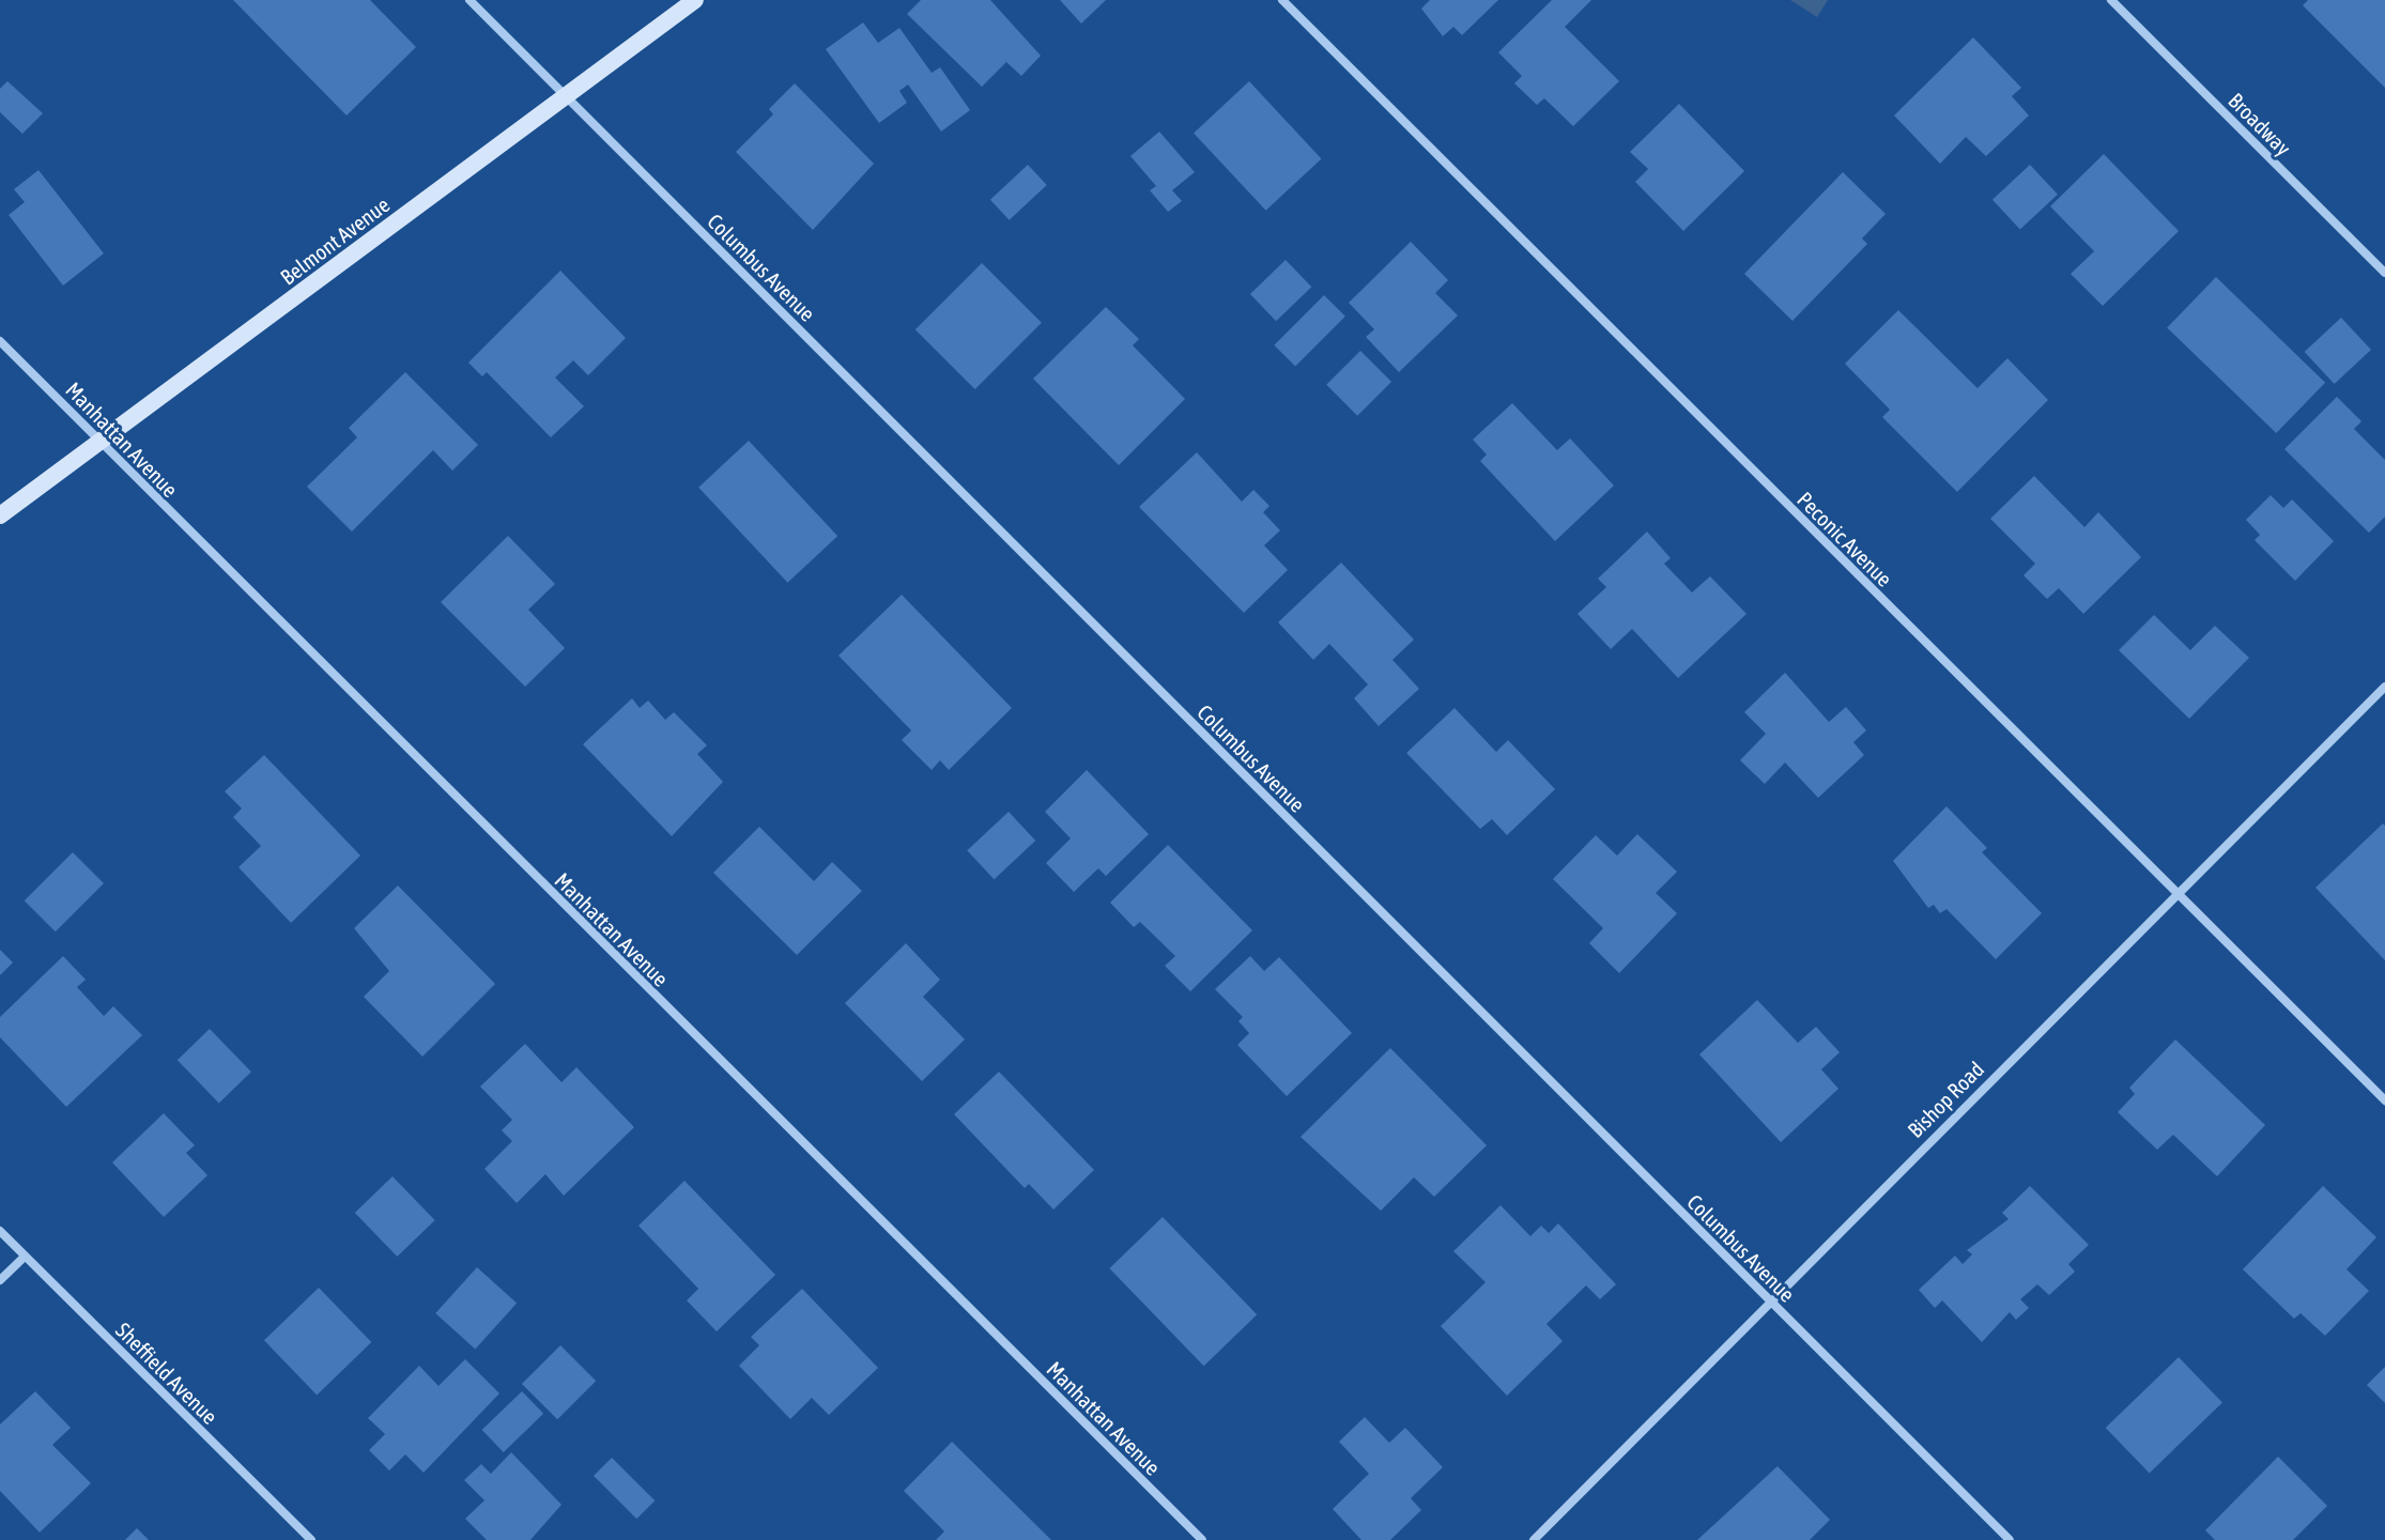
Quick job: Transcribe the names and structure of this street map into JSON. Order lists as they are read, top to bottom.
{
  "streets": {
    "main road": ["Belmont Avenue"],
    "street": [
      "Broadway",
      "Columbus Avenue",
      "Manhattan Avenue",
      "Peconic Avenue",
      "Bishop Road",
      "Sheffield Avenue"
    ]
  },
  "crossings": [
    ["Belmont Avenue", "Columbus Avenue"],
    ["Belmont Avenue", "Manhattan Avenue"],
    ["Columbus Avenue", "Bishop Road"],
    ["Peconic Avenue", "Bishop Road"]
  ]
}
